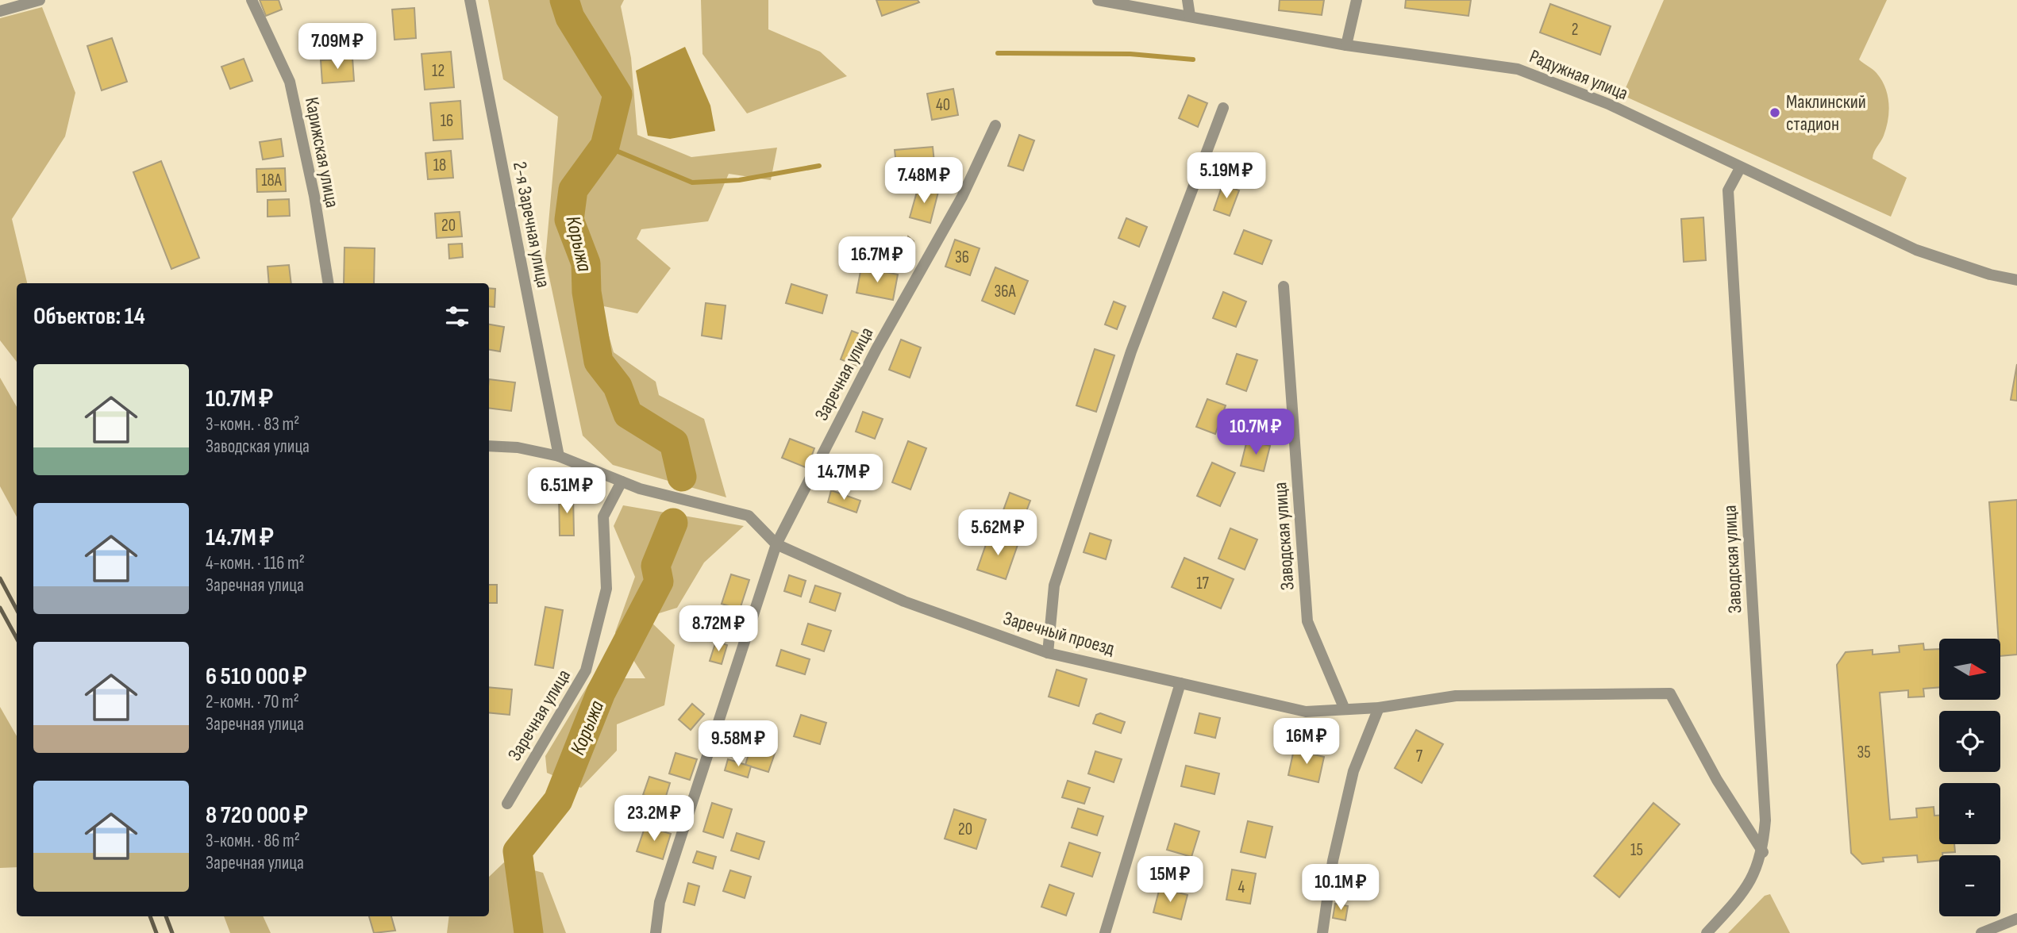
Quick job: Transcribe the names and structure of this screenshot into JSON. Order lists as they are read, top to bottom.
{
  "streets": {
    "street": [
      "Радужная улица",
      "Карижская улица",
      "2-я Заречная улица",
      "Заречная улица",
      "Заводская улица",
      "Заречный проезд"
    ]
  },
  "crossings": [
    ["Радужная улица", "Заводская улица"],
    ["Заречная улица", "Заречный проезд"],
    ["Заводская улица", "Заречный проезд"]
  ],
  "water": ["Корыжа"],
  "places": ["Маклинский стадион"],
  "house_numbers": [
    "2",
    "12",
    "40",
    "16",
    "18",
    "18А",
    "20",
    "36",
    "36А",
    "17",
    "35",
    "7",
    "20",
    "15",
    "4"
  ],
  "north": "right",
  "page": {
    "price": [
      "7.09M ₽",
      "5.19M ₽",
      "7.48M ₽",
      "16.7M ₽",
      "10.7M ₽",
      "14.7M ₽",
      "6.51M ₽",
      "5.62M ₽",
      "8.72M ₽",
      "16M ₽",
      "9.58M ₽",
      "23.2M ₽",
      "15M ₽",
      "10.1M ₽"
    ],
    "heading": "Объектов: 14",
    "list": [
      {
        "name": "10.7M ₽",
        "note": "3-комн. · 83 m² · Заводская улица"
      },
      {
        "name": "14.7M ₽",
        "note": "4-комн. · 116 m² · Заречная улица"
      },
      {
        "name": "6 510 000 ₽",
        "note": "2-комн. · 70 m² · Заречная улица"
      },
      {
        "name": "8 720 000 ₽",
        "note": "3-комн. · 86 m² · Заречная улица"
      }
    ],
    "map_buttons": ["+", "−"]
  }
}
